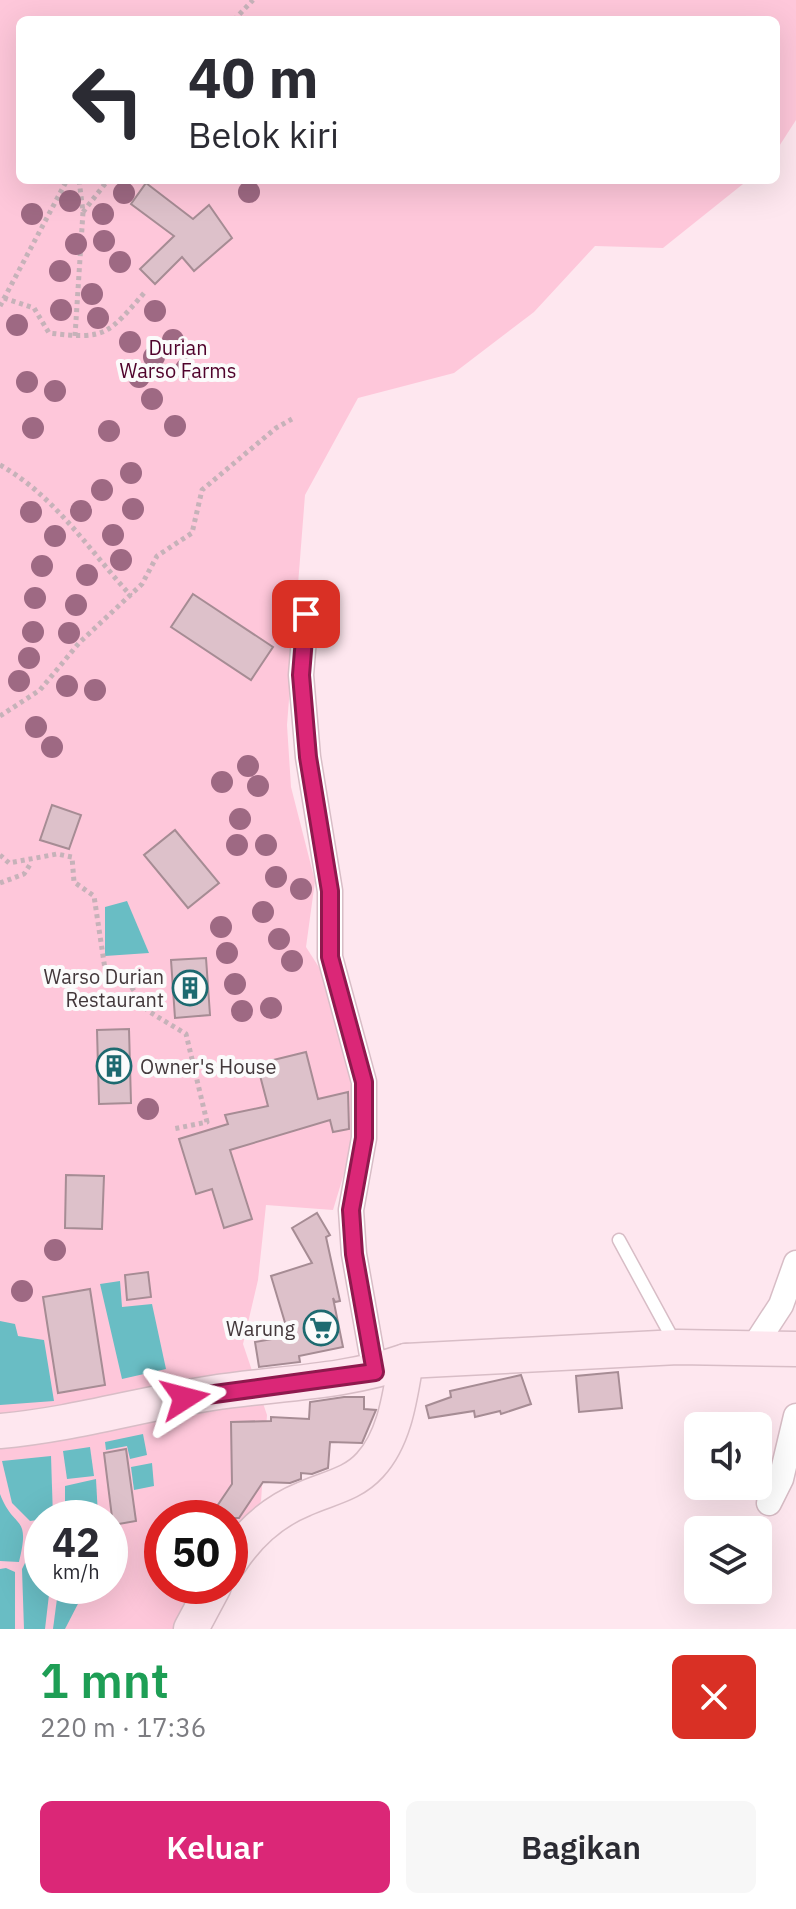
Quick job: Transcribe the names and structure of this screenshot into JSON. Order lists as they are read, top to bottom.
{
  "parks": ["Durian Warso Farms"],
  "places": {
    "building": ["Warso Durian Restaurant", "Owner's House"],
    "supermarket": ["Warung"]
  },
  "page": {
    "turn": ["40 m", "Belok kiri"],
    "speed": "42 km/h",
    "limit": "50",
    "heading": ["1 mnt", "220 m · 17:36"],
    "buttons": ["Keluar", "Bagikan"]
  }
}
